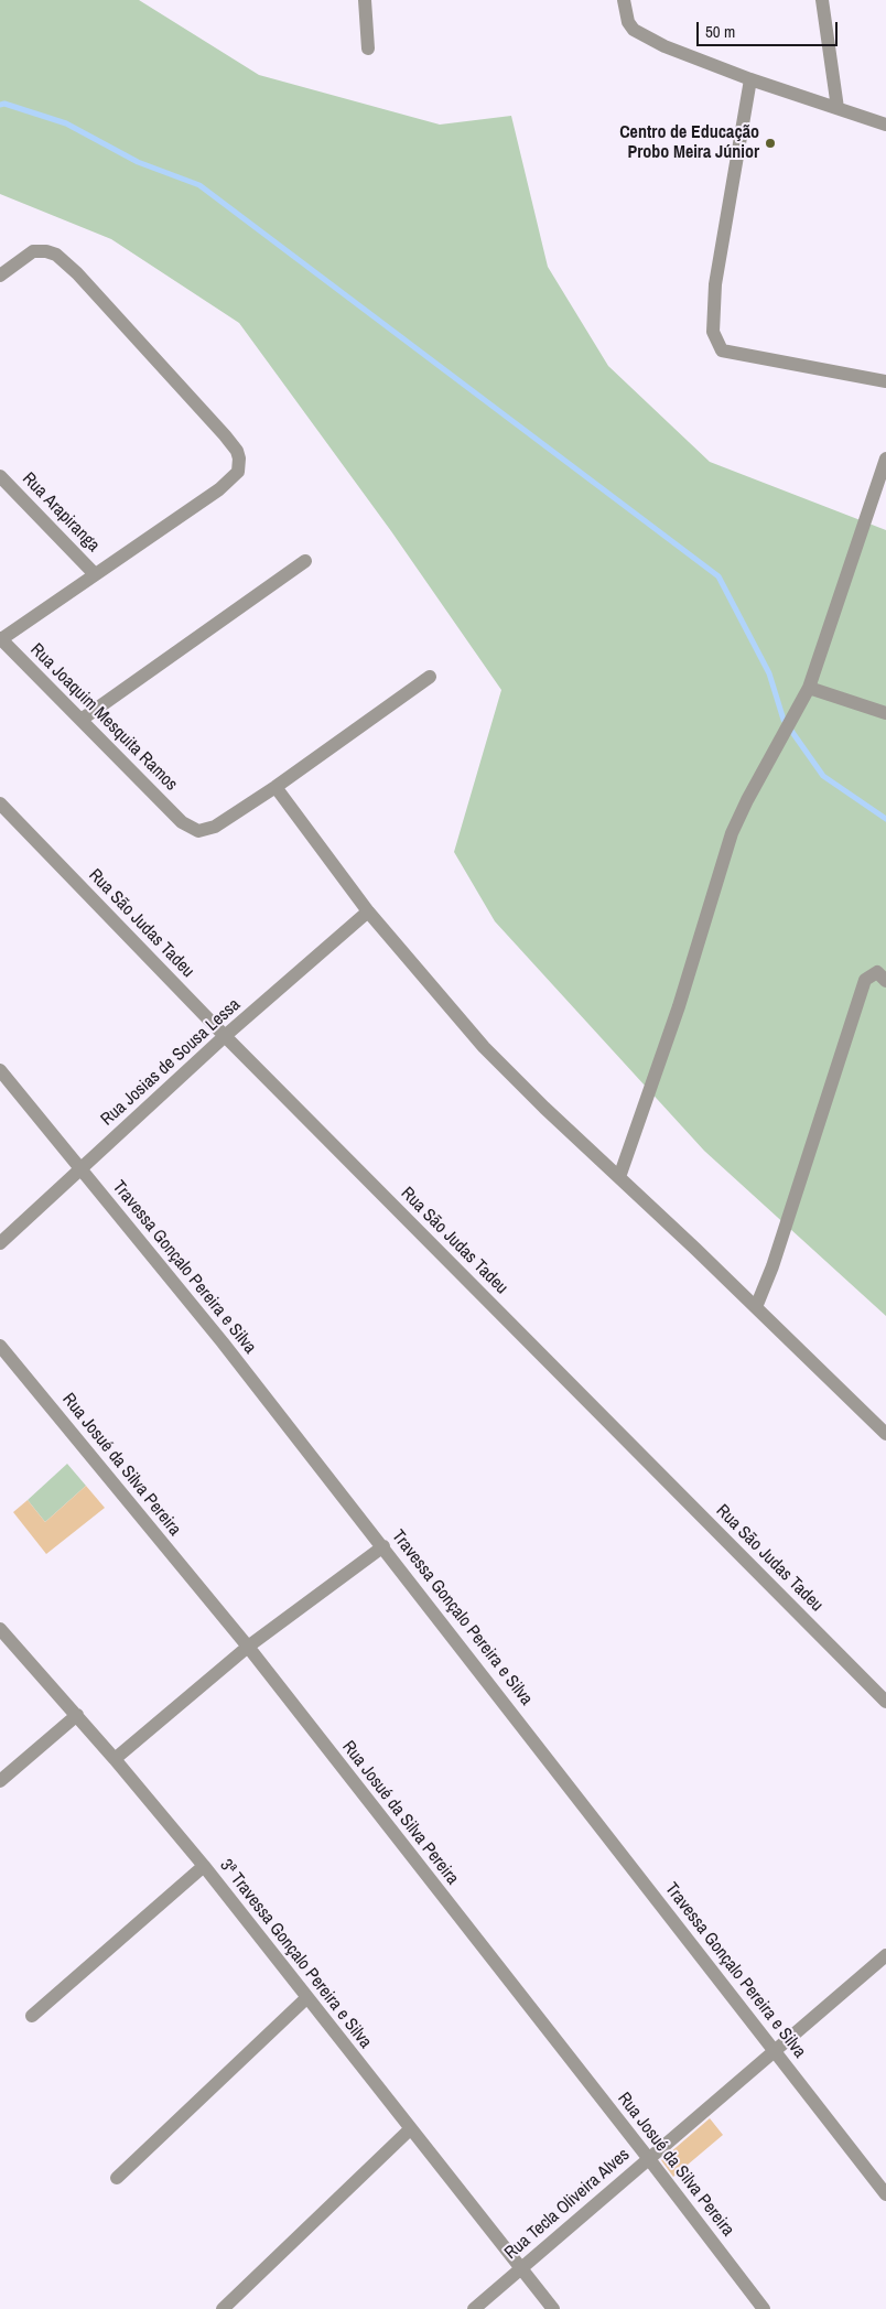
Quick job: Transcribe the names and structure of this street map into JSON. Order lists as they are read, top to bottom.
{
  "streets": {
    "street": [
      "Rua Arapiranga",
      "Rua Joaquim Mesquita Ramos",
      "Rua São Judas Tadeu",
      "Rua Josias de Sousa Lessa",
      "Travessa Gonçalo Pereira e Silva",
      "Rua Josué da Silva Pereira",
      "3ª Travessa Gonçalo Pereira e Silva",
      "Rua Tecla Oliveira Alves"
    ]
  },
  "crossings": [
    ["Rua São Judas Tadeu", "Rua Josias de Sousa Lessa"],
    ["Rua Josias de Sousa Lessa", "Travessa Gonçalo Pereira e Silva"],
    ["Travessa Gonçalo Pereira e Silva", "Rua Tecla Oliveira Alves"],
    ["Rua Josué da Silva Pereira", "Rua Tecla Oliveira Alves"],
    ["3ª Travessa Gonçalo Pereira e Silva", "Rua Tecla Oliveira Alves"]
  ],
  "places": ["Centro de Educação Probo Meira Júnior"],
  "scale_bar": "50 m"
}
